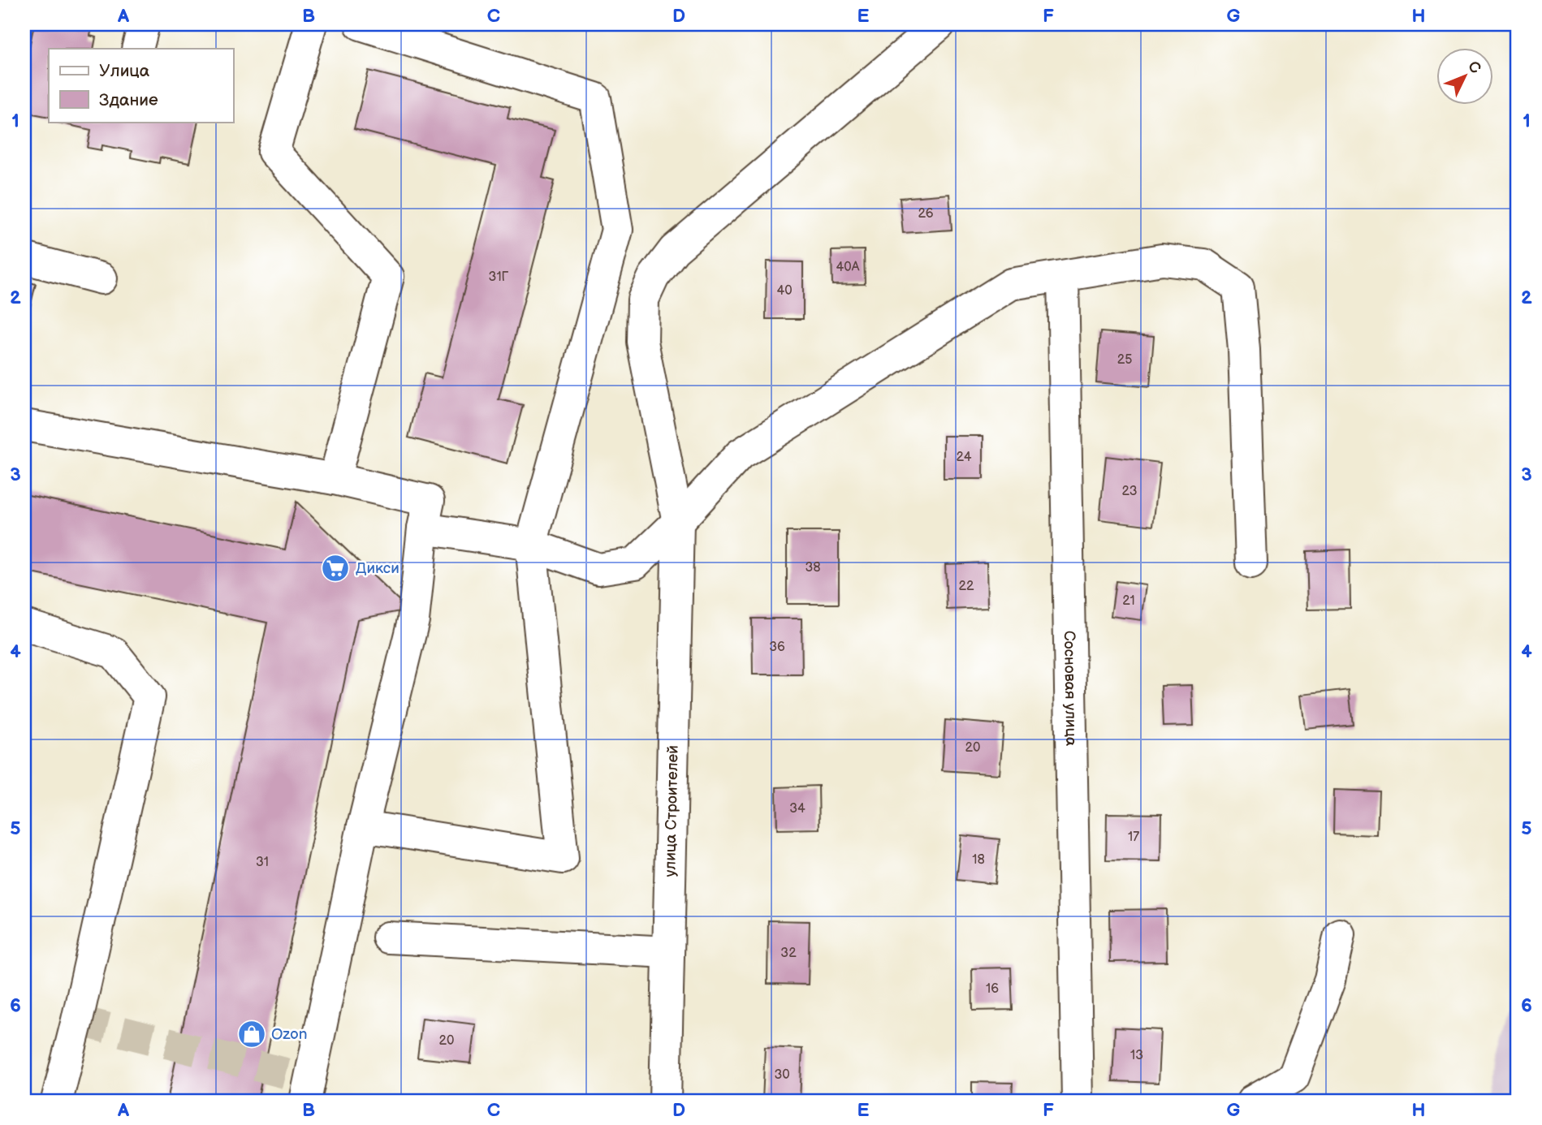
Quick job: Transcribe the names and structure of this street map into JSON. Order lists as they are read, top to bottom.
{
  "streets": {
    "street": ["Сосновая улица", "улица Строителей"]
  },
  "places": {
    "supermarket": ["Дикси"],
    "shop": ["Ozon"]
  },
  "house_numbers": [
    "26",
    "40А",
    "31Г",
    "40",
    "25",
    "24",
    "23",
    "38",
    "22",
    "21",
    "36",
    "20",
    "34",
    "17",
    "18",
    "31",
    "32",
    "16",
    "20",
    "13",
    "30"
  ],
  "legend": ["Улица", "Здание"],
  "north": "top right",
  "grid": {
    "columns": [
      "A",
      "B",
      "C",
      "D",
      "E",
      "F",
      "G",
      "H"
    ],
    "rows": [
      "1",
      "2",
      "3",
      "4",
      "5",
      "6"
    ]
  }
}
